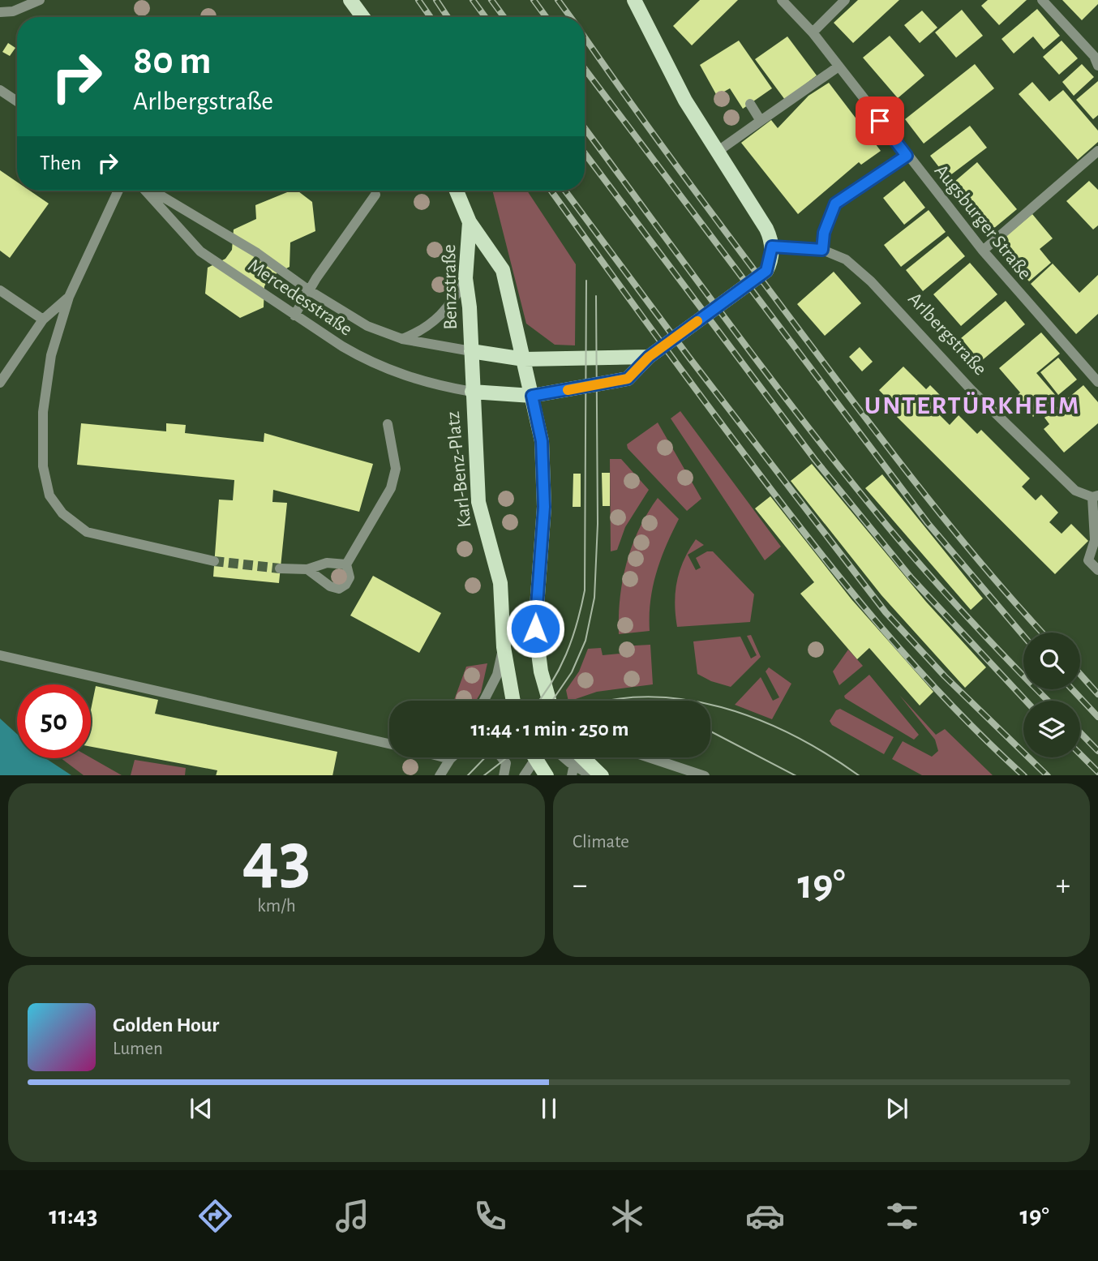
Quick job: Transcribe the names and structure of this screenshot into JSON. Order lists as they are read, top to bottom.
{
  "streets": {
    "main road": ["Benzstraße", "Karl-Benz-Platz"],
    "street": ["Augsburger Straße", "Mercedesstraße", "Arlbergstraße"]
  },
  "crossings": [
    ["Benzstraße", "Mercedesstraße"],
    ["Benzstraße", "Karl-Benz-Platz"],
    ["Mercedesstraße", "Karl-Benz-Platz"]
  ],
  "districts": ["UNTERTÜRKHEIM"],
  "page": {
    "turn": ["80 m", "Arlbergstraße"],
    "then": "Then",
    "limit": "50",
    "trip": "11:44 · 1 min · 250 m",
    "tile": [
      ["43", "km/h"],
      "Climate"
    ],
    "heat": ["−", "19°", "+"],
    "song": ["Golden Hour", "Lumen"],
    "tabs": ["11:43", "19°"]
  }
}
